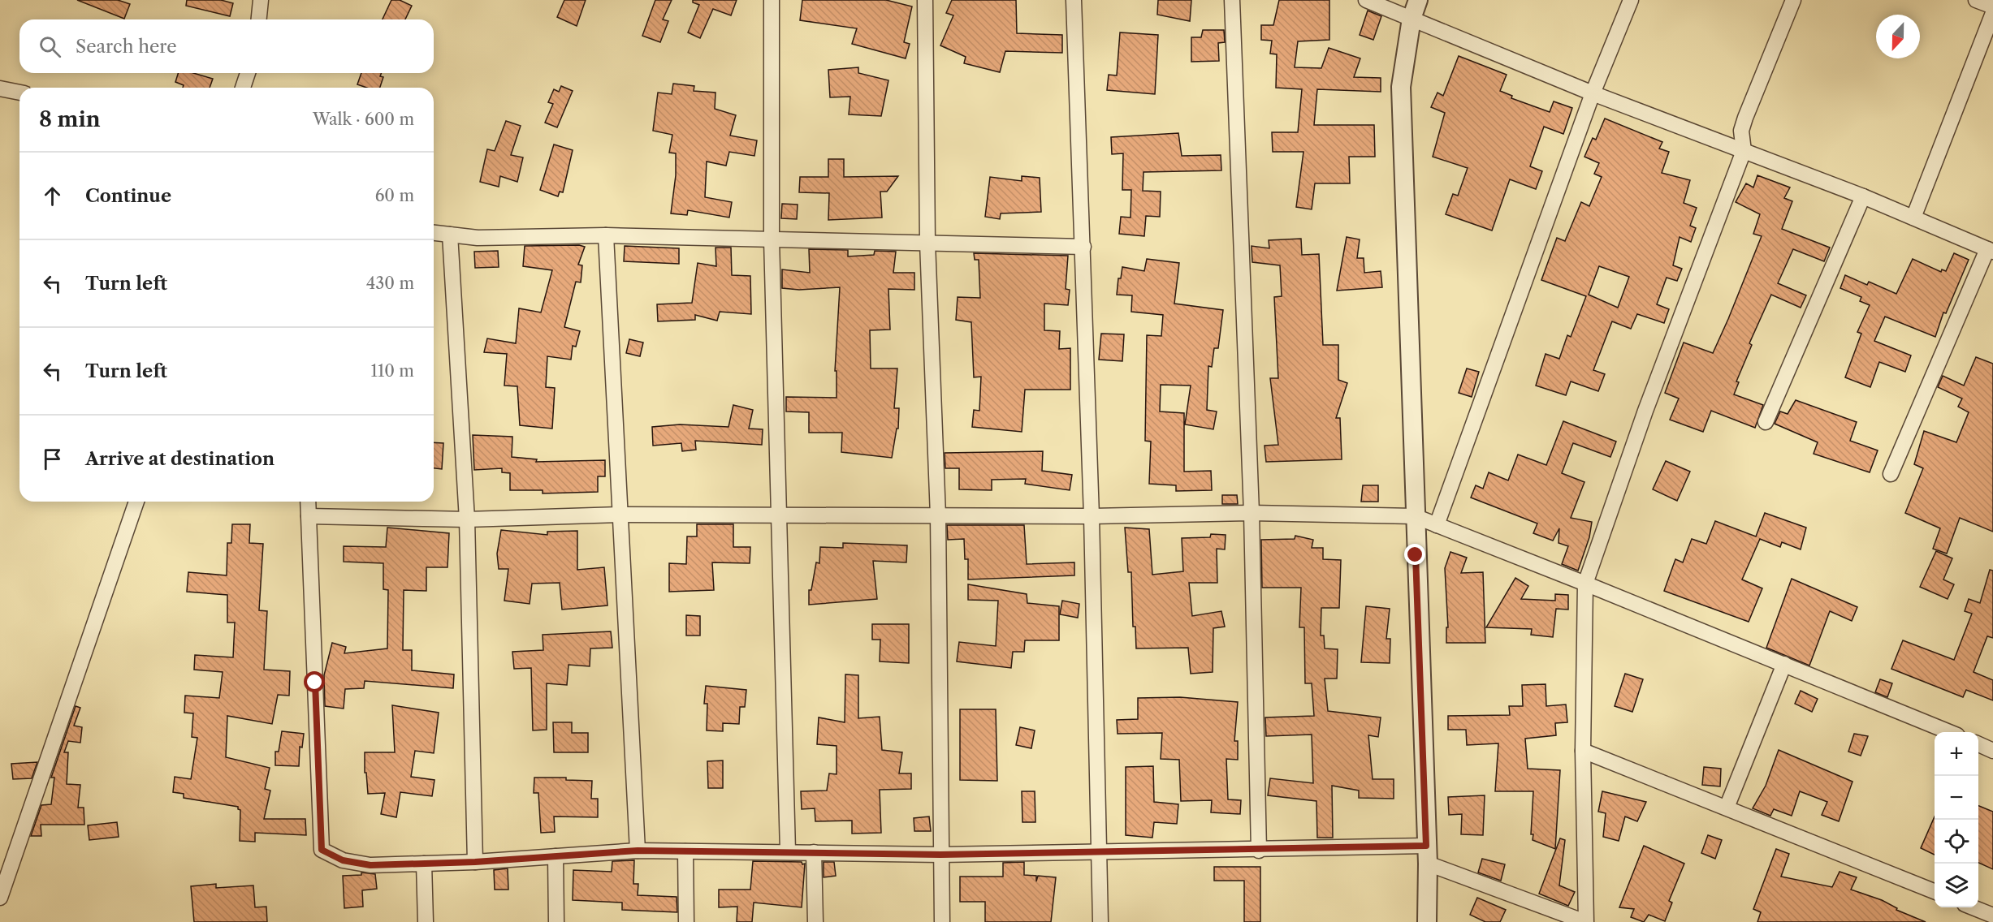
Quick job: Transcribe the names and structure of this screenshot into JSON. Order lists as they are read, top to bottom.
{
  "north": "bottom",
  "page": {
    "search": "Search here",
    "heading": ["8 min", "Walk · 600 m"],
    "list": [
      ["Continue", "60 m"],
      ["Turn left", "430 m"],
      ["Turn left", "110 m"],
      "Arrive at destination"
    ],
    "map_buttons": ["+", "−"]
  }
}
